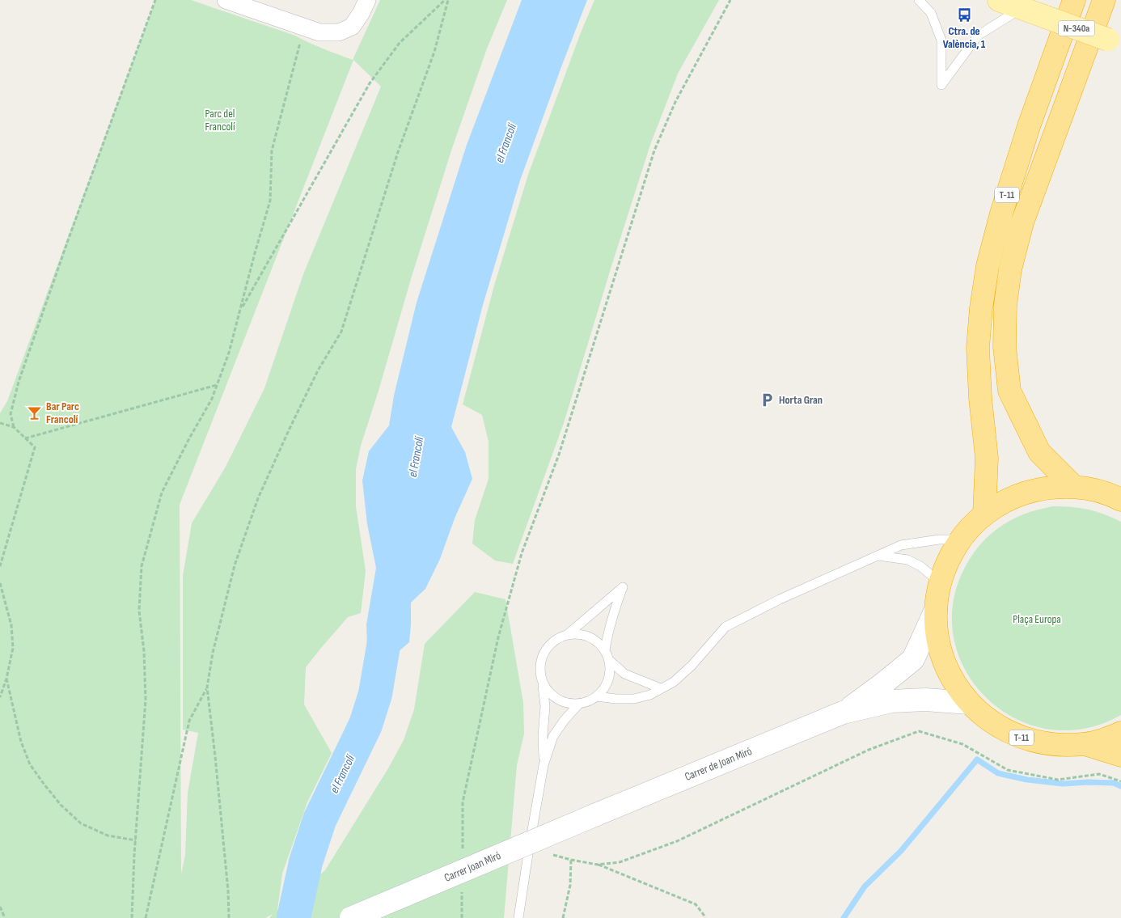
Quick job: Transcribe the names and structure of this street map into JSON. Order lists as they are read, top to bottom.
{
  "streets": {
    "highway": ["T-11"],
    "main road": ["N-340a"],
    "street": ["Carrer de Joan Miró", "Carrer Joan Miró"]
  },
  "crossings": [
    ["T-11", "Carrer de Joan Miró"],
    ["Carrer de Joan Miró", "Carrer Joan Miró"]
  ],
  "water": ["el Francolí"],
  "parks": ["Parc del Francolí", "Plaça Europa"],
  "places": {
    "bus stop": ["Ctra. de València, 1"],
    "parking": ["Horta Gran"],
    "bar": ["Bar Parc Francolí"]
  }
}
